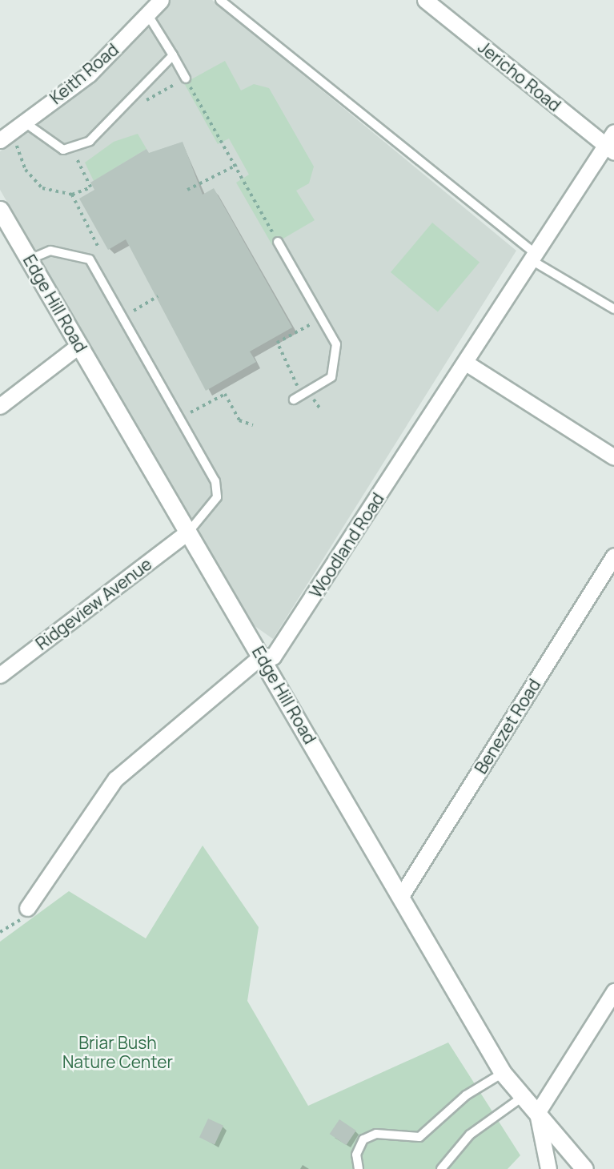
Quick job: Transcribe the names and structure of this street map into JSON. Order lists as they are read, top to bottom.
{
  "streets": {
    "street": [
      "Keith Road",
      "Jericho Road",
      "Edge Hill Road",
      "Woodland Road",
      "Ridgeview Avenue",
      "Benezet Road"
    ]
  },
  "crossings": [
    ["Jericho Road", "Woodland Road"],
    ["Edge Hill Road", "Woodland Road"],
    ["Edge Hill Road", "Ridgeview Avenue"],
    ["Edge Hill Road", "Benezet Road"]
  ],
  "parks": ["Briar Bush Nature Center"]
}
